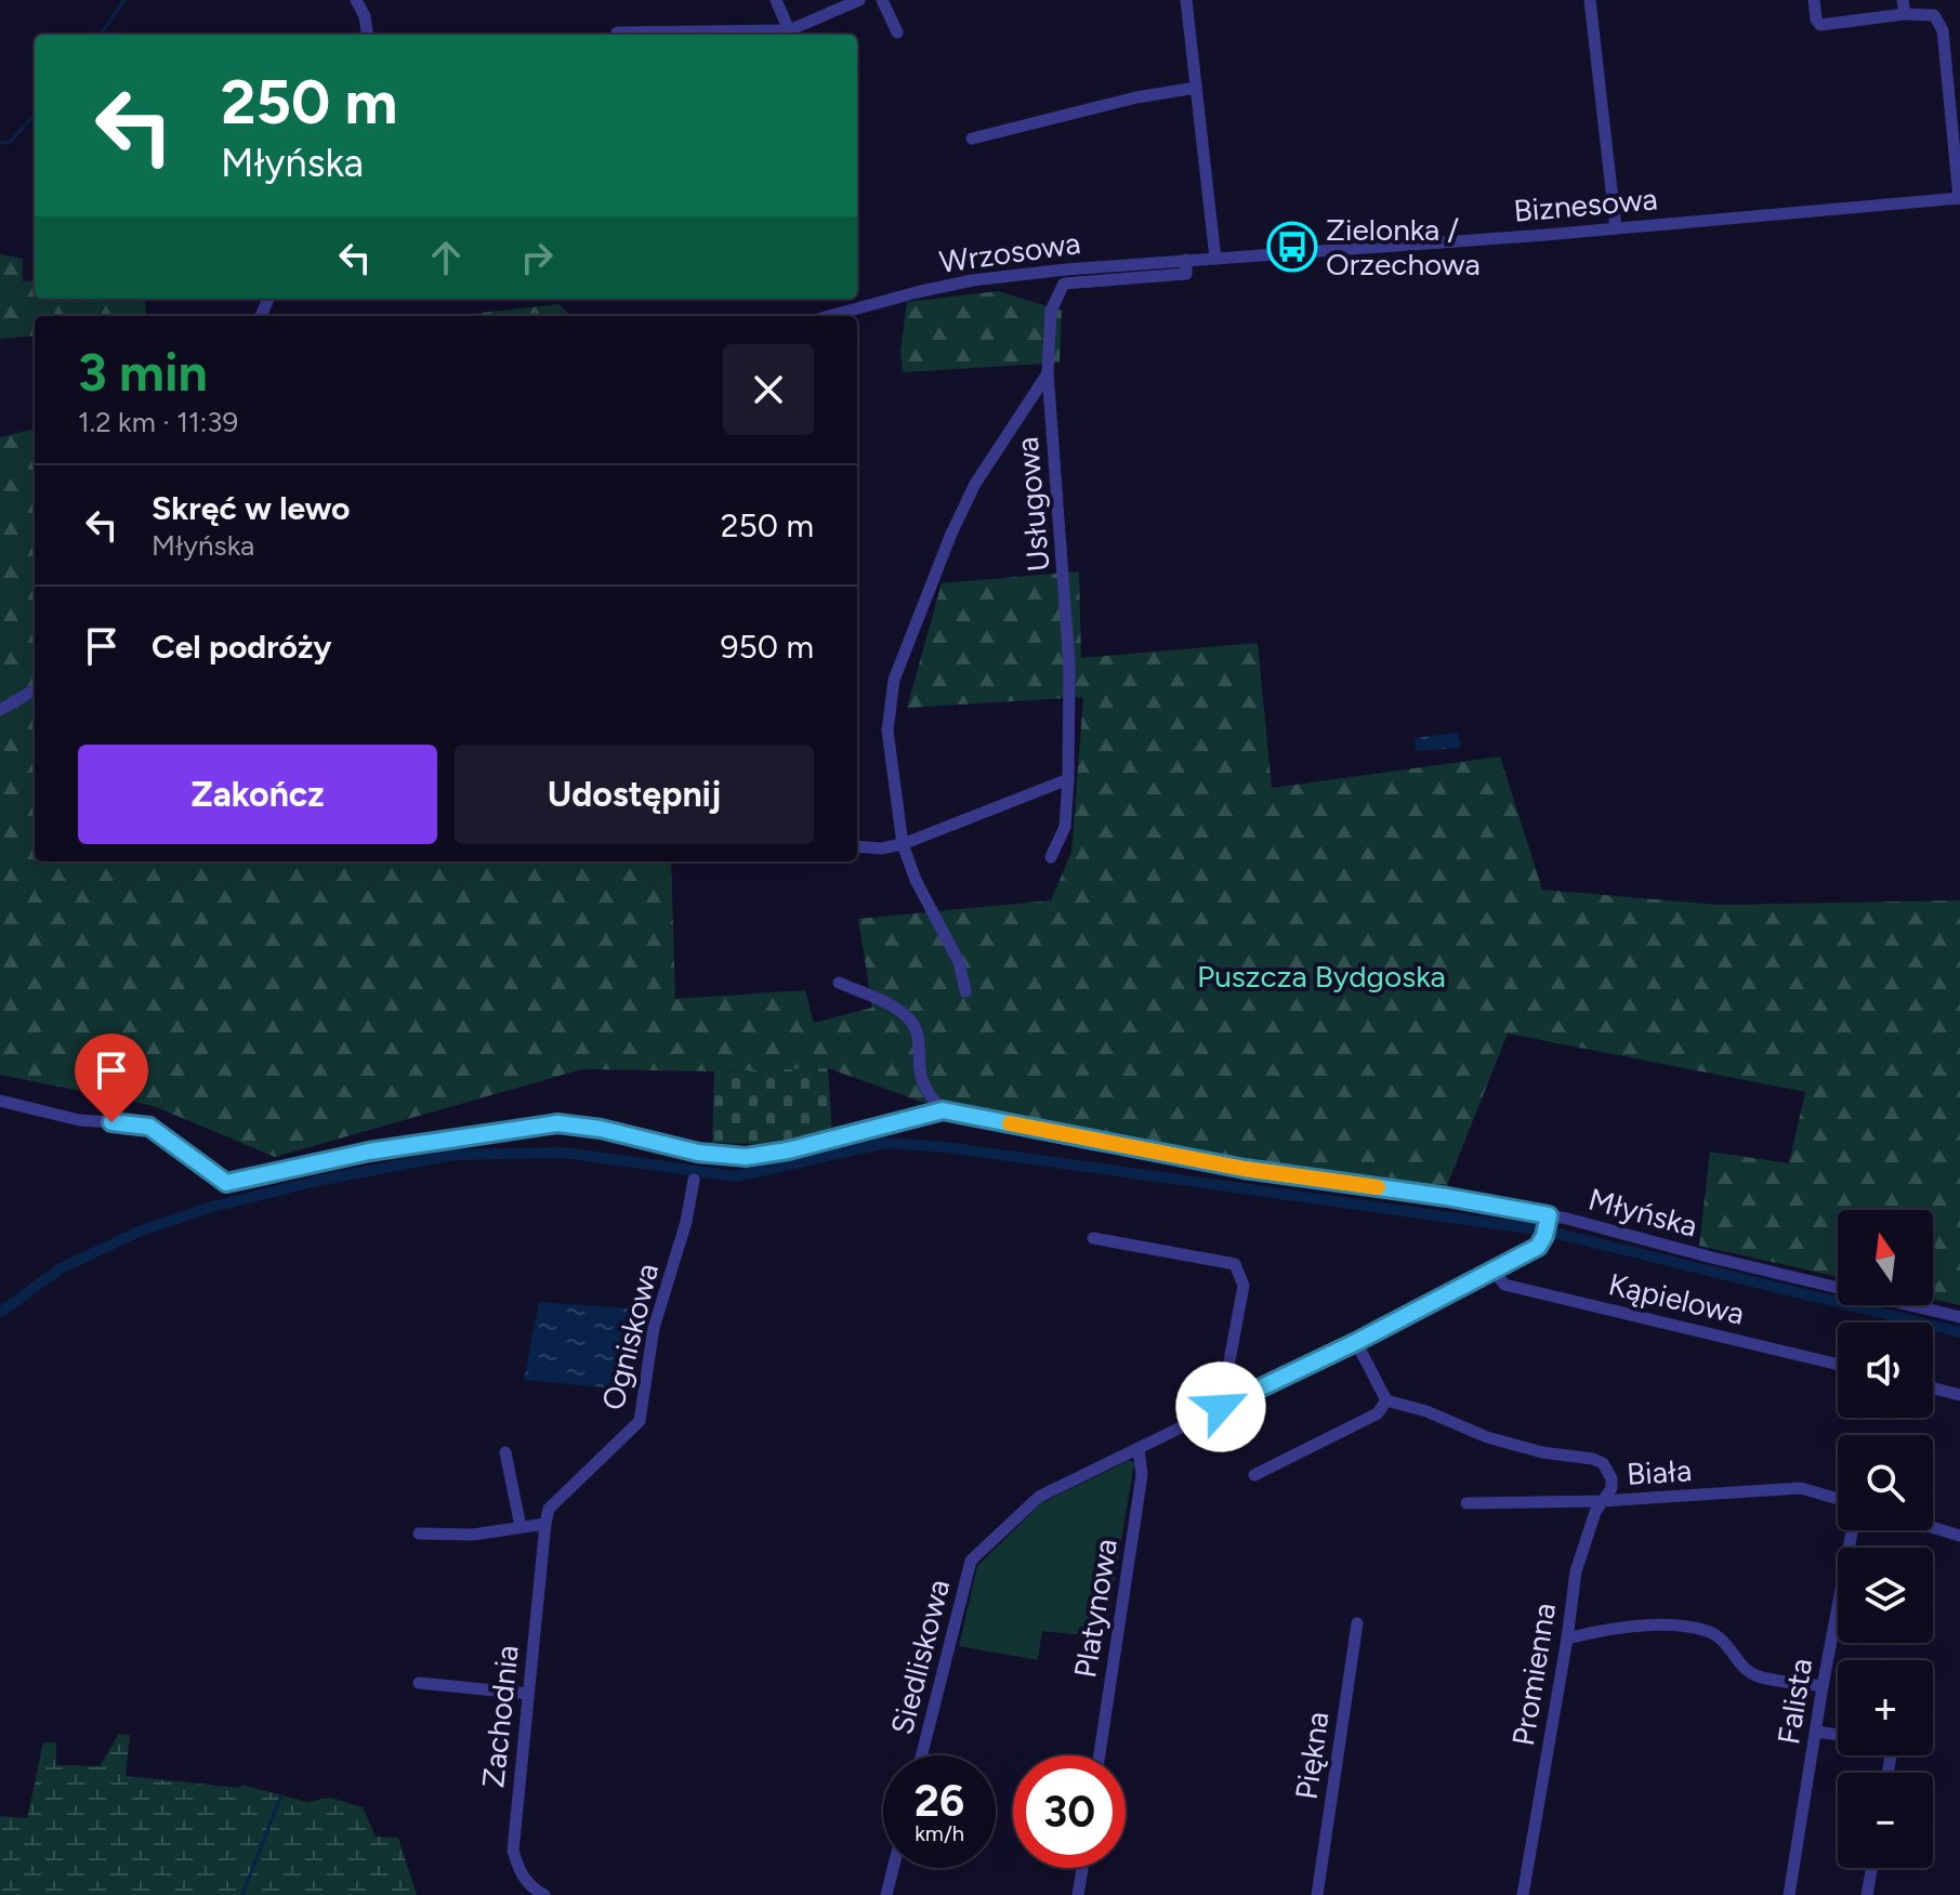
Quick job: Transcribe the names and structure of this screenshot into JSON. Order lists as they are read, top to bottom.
{
  "streets": {
    "street": [
      "Biznesowa",
      "Wrzosowa",
      "Usługowa",
      "Młyńska",
      "Kąpielowa",
      "Ogniskowa",
      "Biała",
      "Platynowa",
      "Siedliskowa",
      "Promienna",
      "Falista",
      "Zachodnia",
      "Piękna"
    ]
  },
  "crossings": [
    ["Biznesowa", "Wrzosowa"],
    ["Wrzosowa", "Usługowa"],
    ["Młyńska", "Siedliskowa"],
    ["Kąpielowa", "Siedliskowa"],
    ["Ogniskowa", "Zachodnia"],
    ["Biała", "Promienna"],
    ["Platynowa", "Siedliskowa"]
  ],
  "parks": ["Puszcza Bydgoska"],
  "places": {
    "bus stop": ["Zielonka / Orzechowa"]
  },
  "north": "top",
  "page": {
    "turn": ["250 m", "Młyńska"],
    "heading": ["3 min", "1.2 km · 11:39"],
    "list": [
      {
        "name": "Skręć w lewo",
        "note": "Młyńska",
        "value": "250 m"
      },
      {
        "name": "Cel podróży",
        "value": "950 m"
      }
    ],
    "buttons": ["Zakończ", "Udostępnij"],
    "map_buttons": ["+", "−"],
    "speed": "26 km/h",
    "limit": "30"
  }
}
